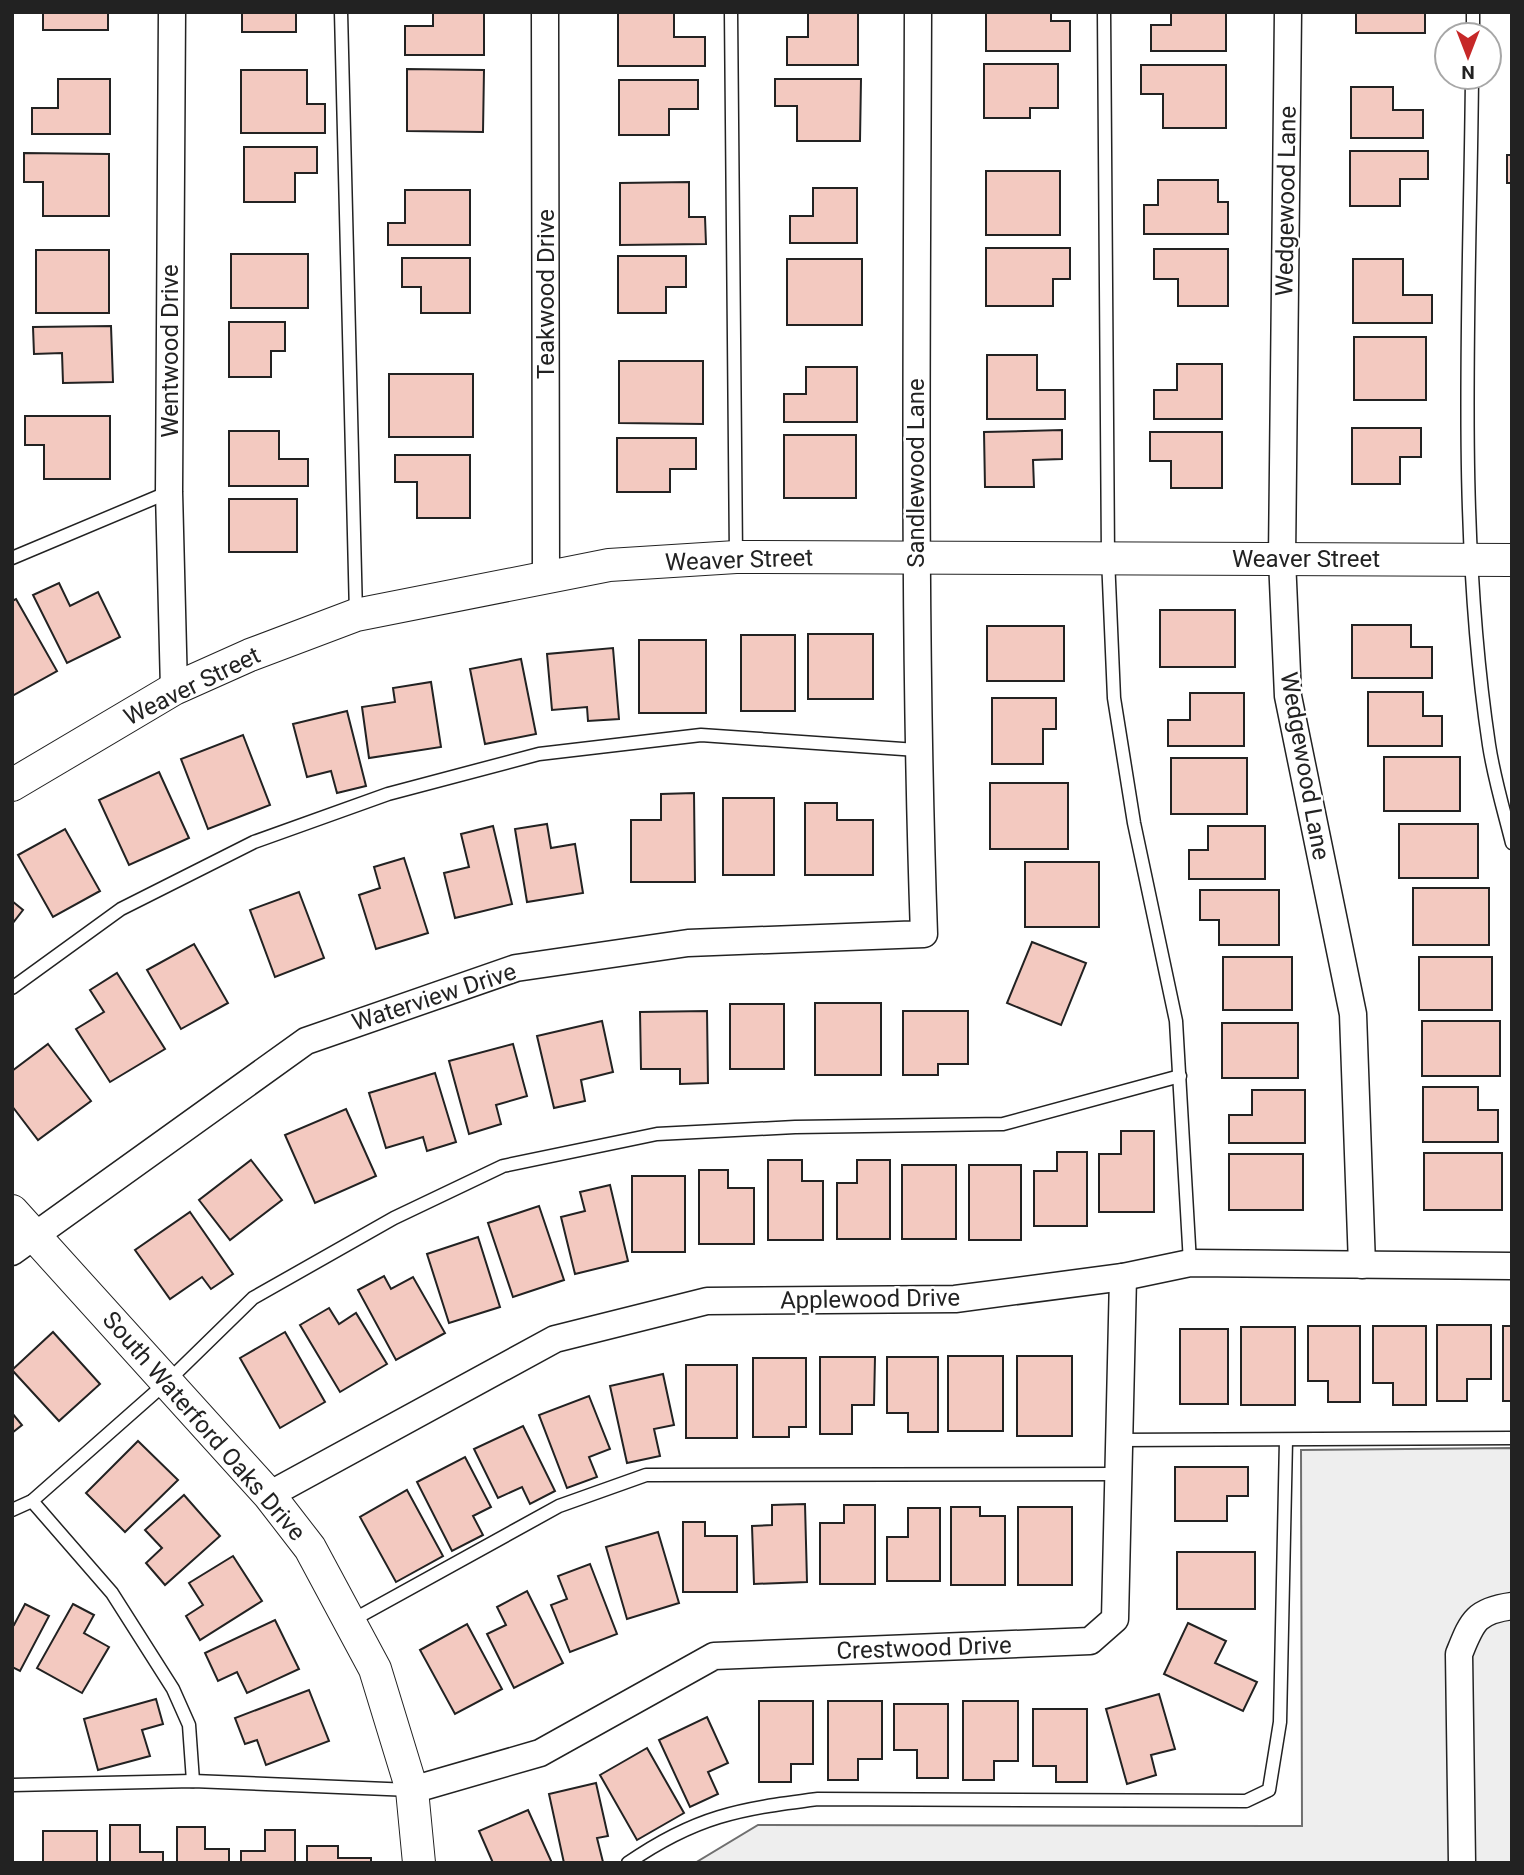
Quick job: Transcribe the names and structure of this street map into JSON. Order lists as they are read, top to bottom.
{
  "streets": {
    "street": [
      "Wedgewood Lane",
      "Teakwood Drive",
      "Wentwood Drive",
      "Sandlewood Lane",
      "Weaver Street",
      "Waterview Drive",
      "Applewood Drive",
      "South Waterford Oaks Drive",
      "Crestwood Drive"
    ]
  },
  "crossings": [
    ["Wedgewood Lane", "Weaver Street"],
    ["Wedgewood Lane", "Applewood Drive"],
    ["Teakwood Drive", "Weaver Street"],
    ["Wentwood Drive", "Weaver Street"],
    ["Sandlewood Lane", "Weaver Street"],
    ["Sandlewood Lane", "Waterview Drive"],
    ["Waterview Drive", "South Waterford Oaks Drive"],
    ["Applewood Drive", "South Waterford Oaks Drive"],
    ["Applewood Drive", "Crestwood Drive"],
    ["South Waterford Oaks Drive", "Crestwood Drive"]
  ],
  "north": "bottom"
}
